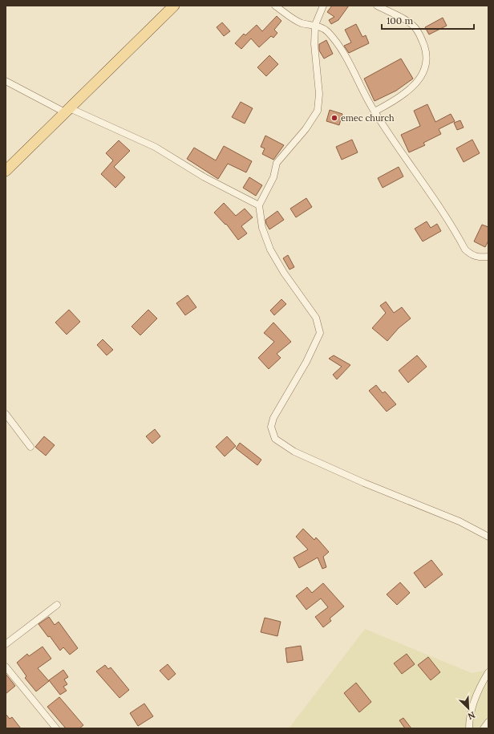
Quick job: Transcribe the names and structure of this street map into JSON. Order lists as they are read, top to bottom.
{
  "places": ["emec church"],
  "scale_bar": "100 m",
  "north": "bottom right"
}
